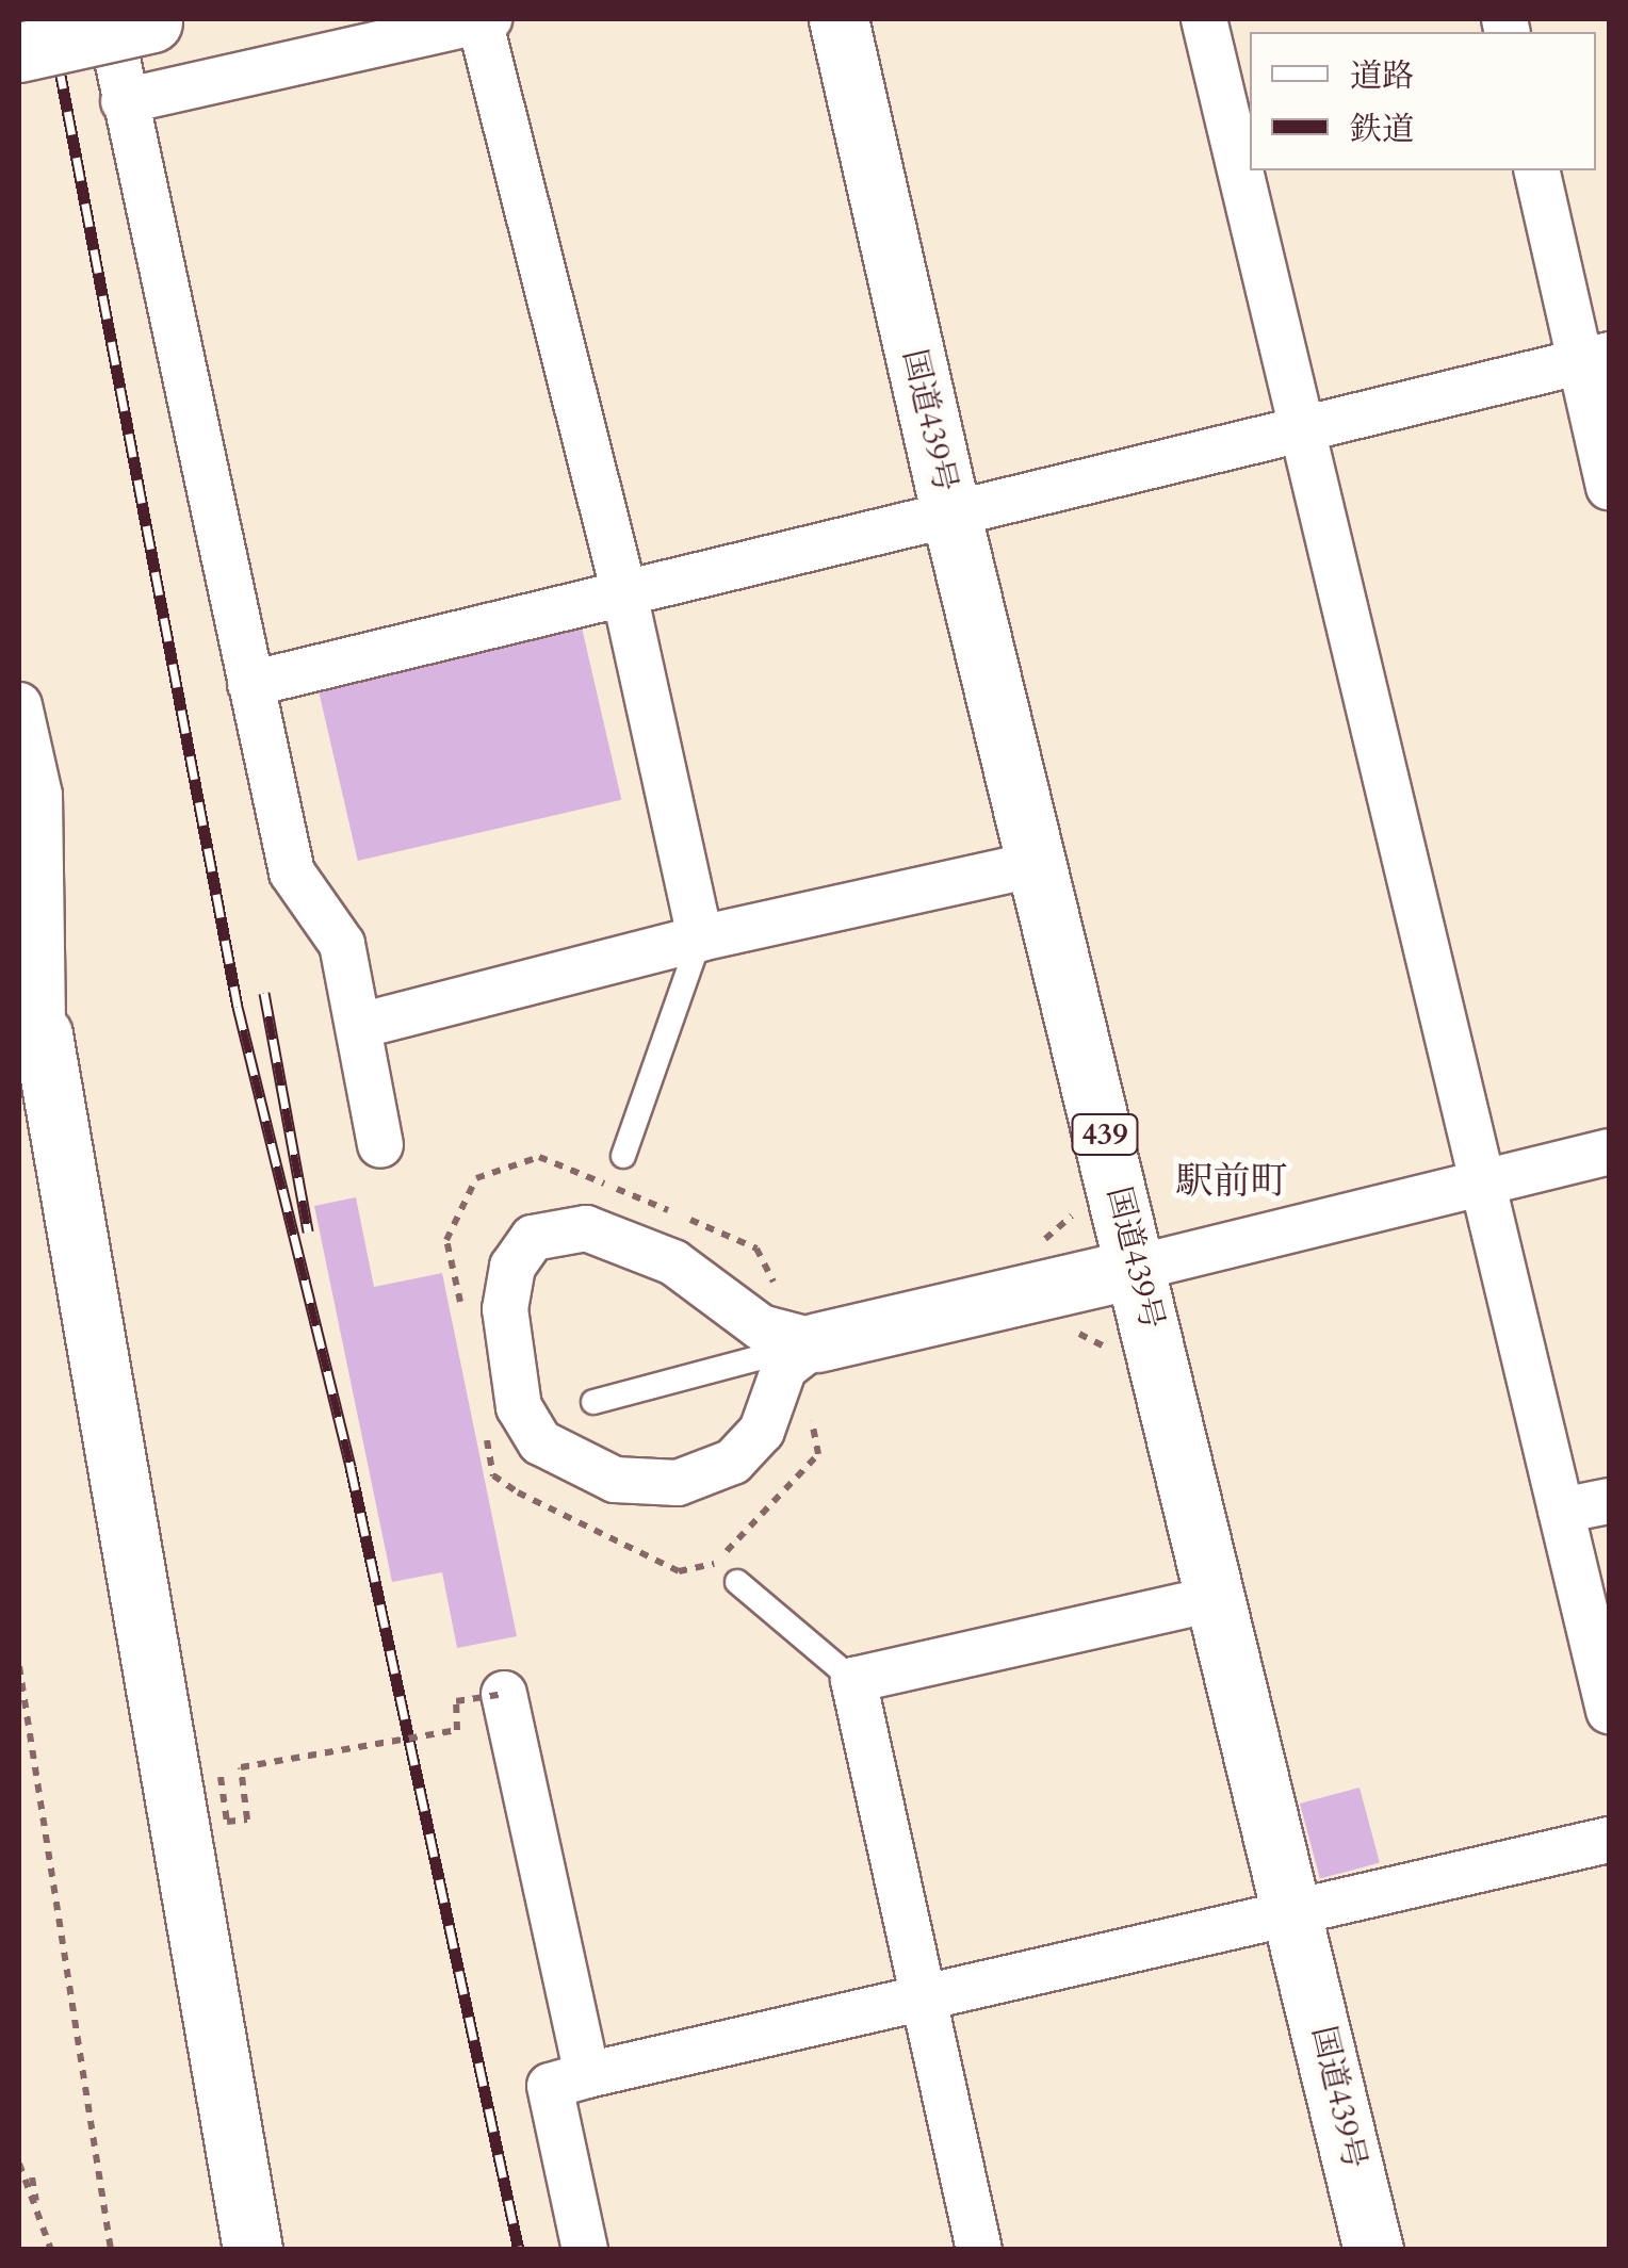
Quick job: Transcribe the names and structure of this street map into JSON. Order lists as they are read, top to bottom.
{
  "streets": {
    "main road": ["国道439号", "439"]
  },
  "districts": ["駅前町"],
  "legend": ["道路", "鉄道"]
}
